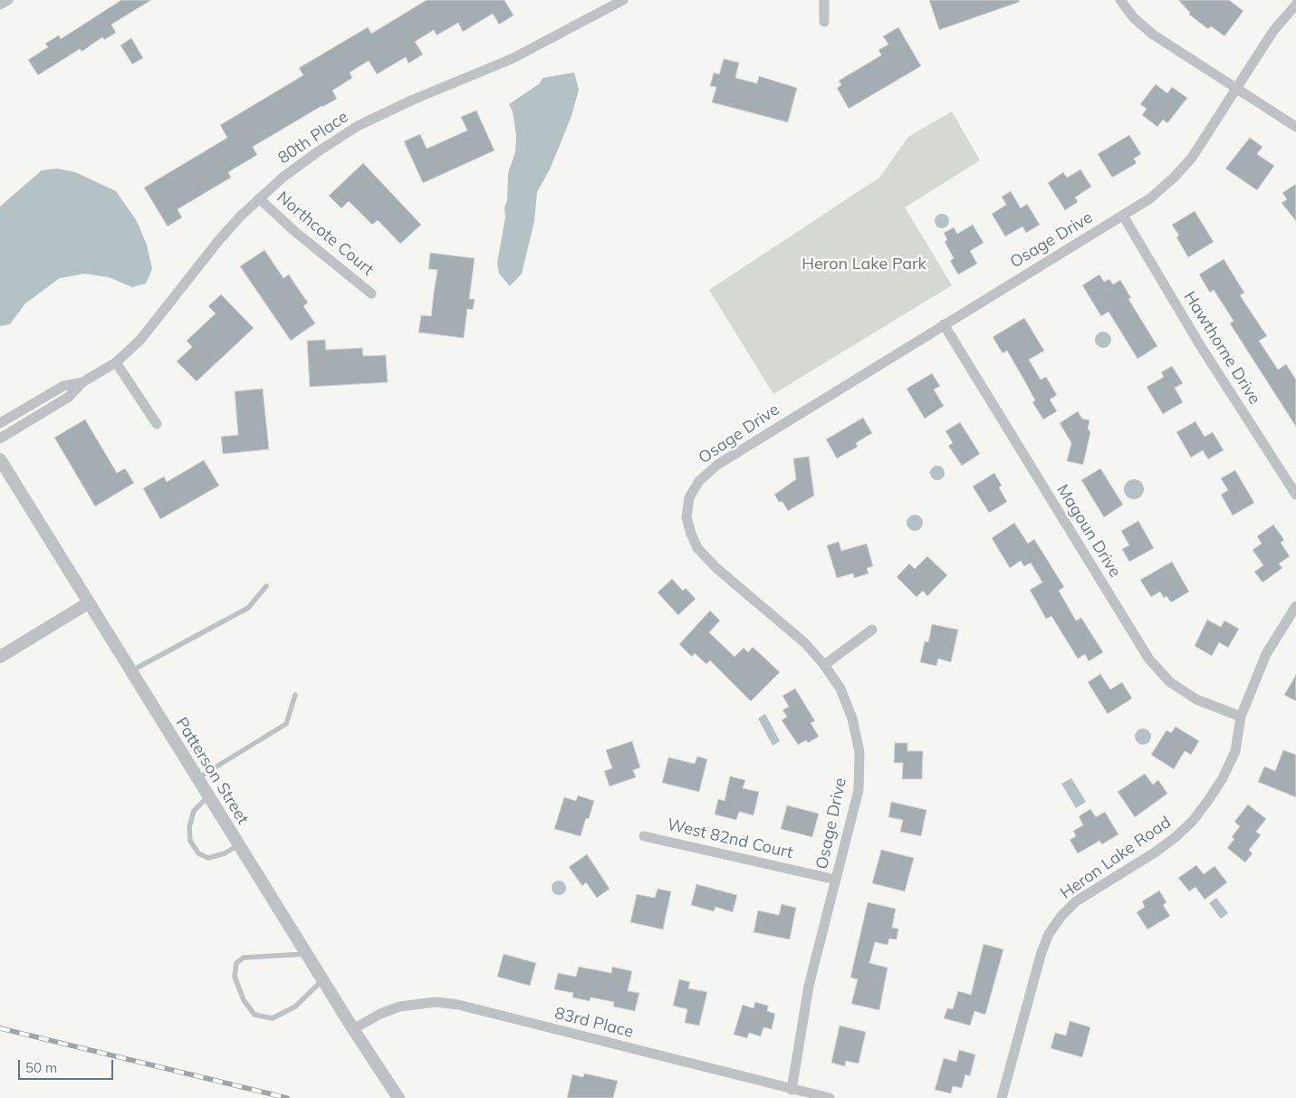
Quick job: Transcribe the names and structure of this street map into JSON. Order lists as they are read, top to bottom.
{
  "streets": {
    "street": [
      "80th Place",
      "Northcote Court",
      "Osage Drive",
      "Hawthorne Drive",
      "Magoun Drive",
      "Patterson Street",
      "West 82nd Court",
      "Heron Lake Road",
      "83rd Place"
    ]
  },
  "crossings": [
    ["80th Place", "Northcote Court"],
    ["Osage Drive", "Hawthorne Drive"],
    ["Osage Drive", "Magoun Drive"],
    ["Osage Drive", "West 82nd Court"],
    ["Osage Drive", "83rd Place"],
    ["Magoun Drive", "Heron Lake Road"],
    ["Patterson Street", "83rd Place"]
  ],
  "parks": ["Heron Lake Park"],
  "scale_bar": "50 m"
}
